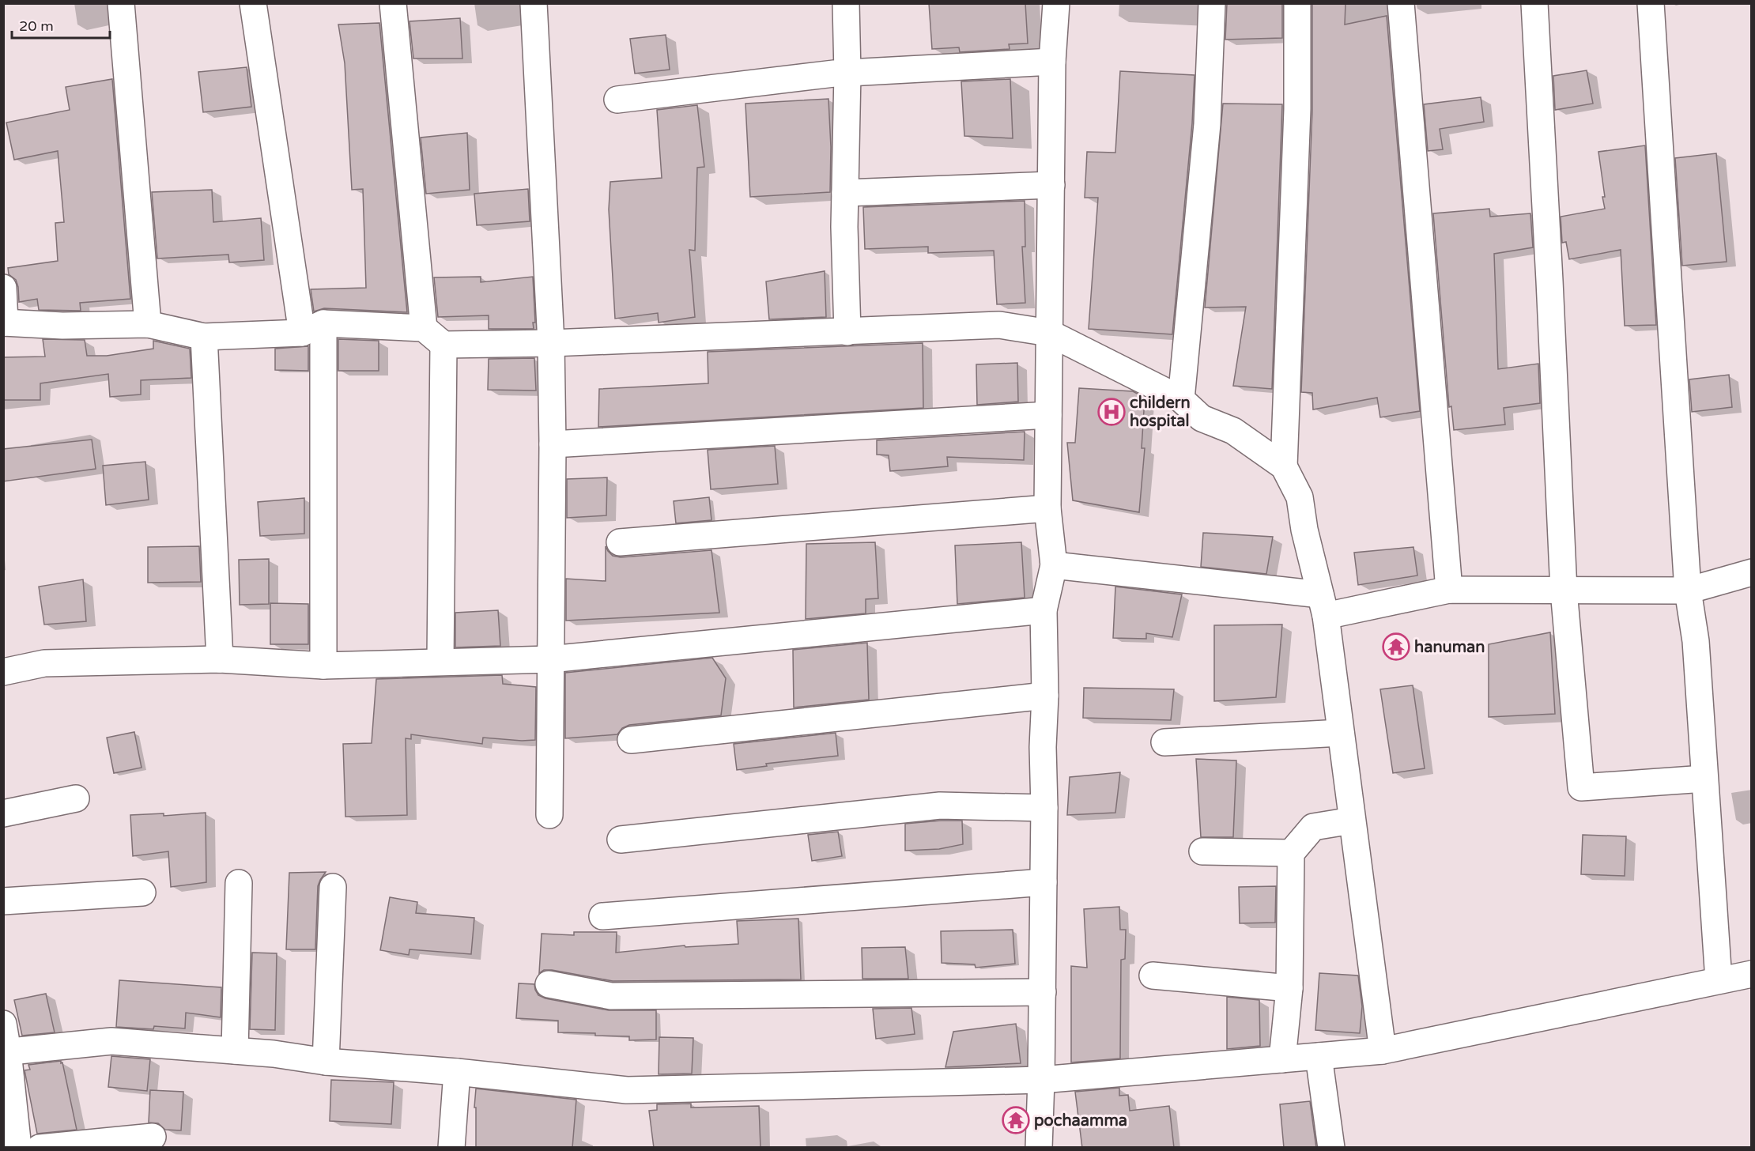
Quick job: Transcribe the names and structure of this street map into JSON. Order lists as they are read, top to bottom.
{
  "places": {
    "hospital": ["childern hospital"],
    "temple": ["hanuman", "pochaamma"]
  },
  "scale_bar": "20 m"
}
